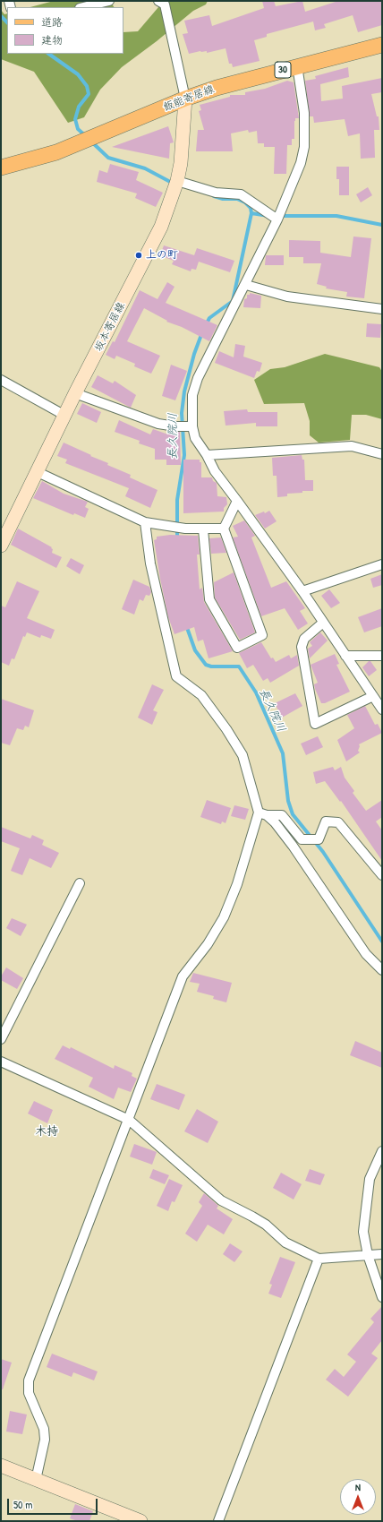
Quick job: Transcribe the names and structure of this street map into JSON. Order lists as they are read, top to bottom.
{
  "streets": {
    "main road": ["30", "飯能寄居線", "坂本寄居線"]
  },
  "crossings": [
    ["飯能寄居線", "坂本寄居線"]
  ],
  "districts": ["木持"],
  "water": ["長久院川"],
  "places": ["上の町"],
  "legend": ["道路", "建物"],
  "scale_bar": "50 m",
  "north": "top"
}
